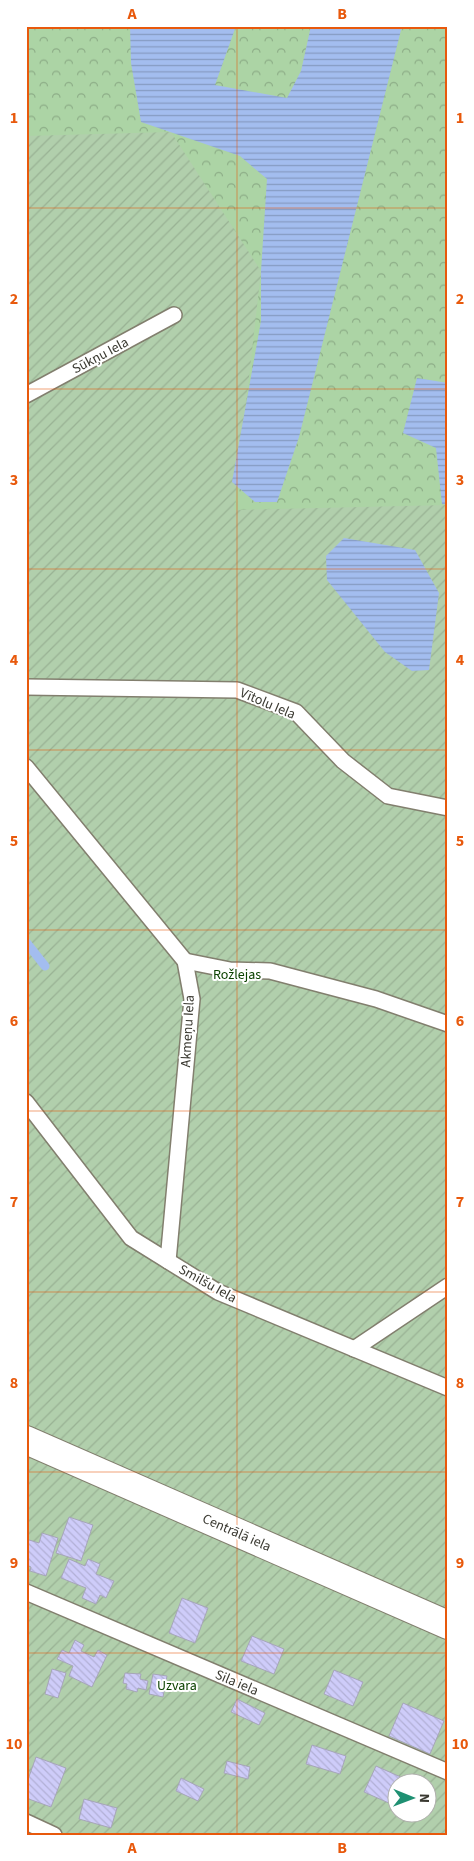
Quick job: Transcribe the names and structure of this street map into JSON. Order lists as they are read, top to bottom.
{
  "streets": {
    "street": ["Centrālā iela"],
    "lane": [
      "Sūkņu Iela",
      "Vītolu Iela",
      "Akmeņu Iela",
      "Smilšu Iela",
      "Sila iela"
    ]
  },
  "crossings": [
    ["Akmeņu Iela", "Smilšu Iela"]
  ],
  "parks": ["Rožlejas", "Uzvara"],
  "north": "right",
  "grid": {
    "columns": ["A", "B"],
    "rows": [
      "1",
      "2",
      "3",
      "4",
      "5",
      "6",
      "7",
      "8",
      "9",
      "10"
    ]
  }
}
